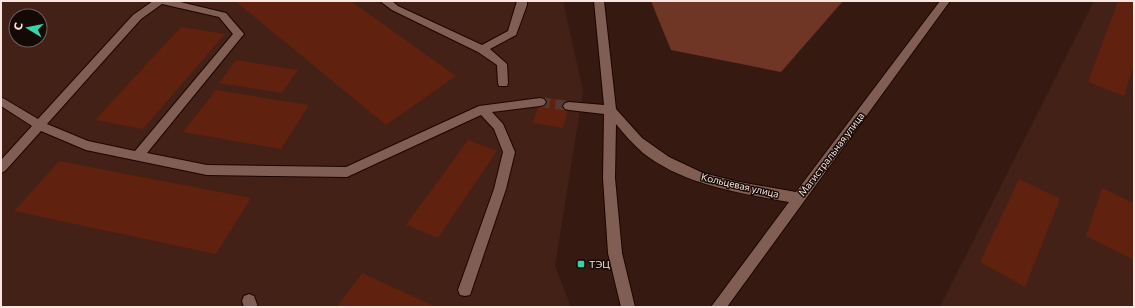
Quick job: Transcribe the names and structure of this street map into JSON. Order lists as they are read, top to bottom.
{
  "streets": {
    "street": ["Магистральная улица", "Кольцевая улица"]
  },
  "crossings": [
    ["Магистральная улица", "Кольцевая улица"]
  ],
  "places": {
    "transit": ["ТЭЦ"]
  },
  "north": "left"
}
